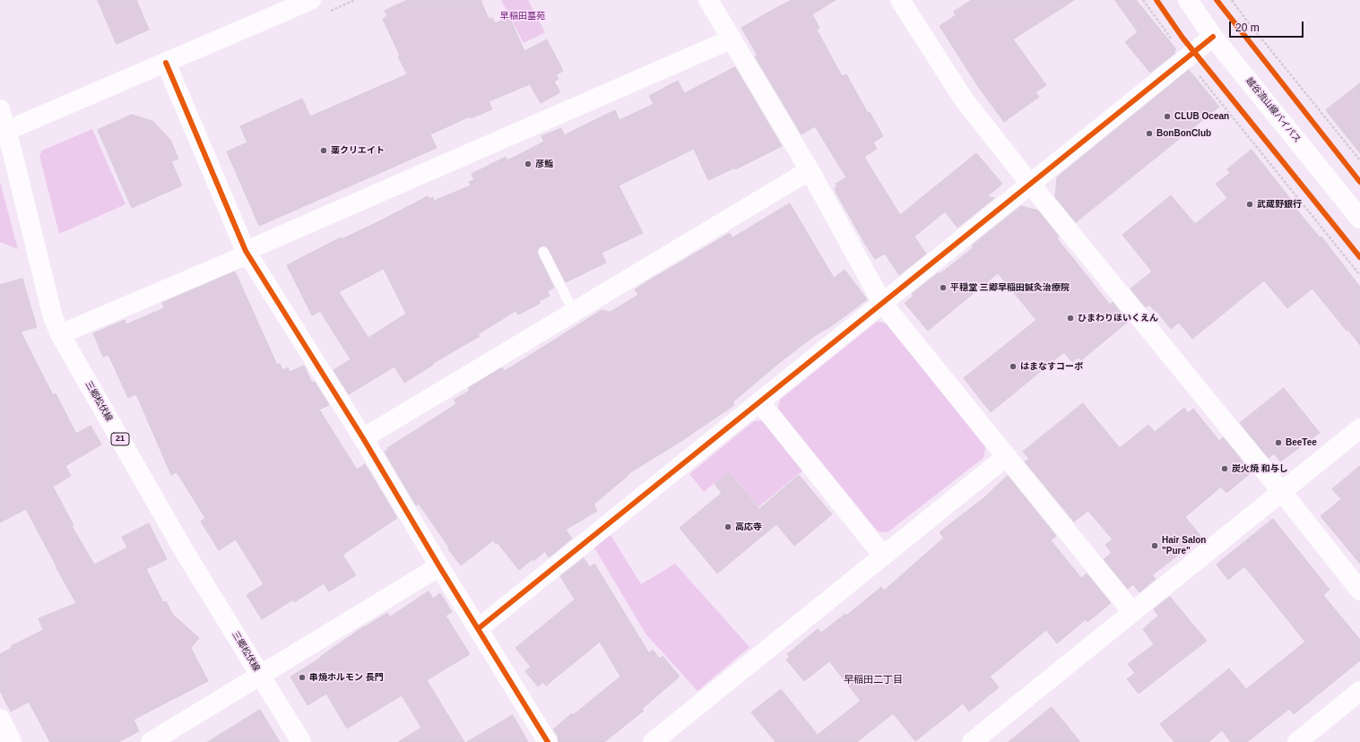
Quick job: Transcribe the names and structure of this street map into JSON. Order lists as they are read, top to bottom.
{
  "streets": {
    "street": ["越谷流山線バイパス", "三郷松伏線", "21"]
  },
  "districts": ["早稲田二丁目"],
  "parks": ["早稲田墓苑"],
  "places": [
    "CLUB Ocean",
    "BonBonClub",
    "薬クリエイト",
    "彦鮨",
    "武蔵野銀行",
    "平穏堂 三郷早稲田鍼灸治療院",
    "ひまわりほいくえん",
    "はまなすコーポ",
    "BeeTee",
    "炭火焼 和与し",
    "高応寺",
    "Hair Salon \"Pure\"",
    "串焼ホルモン 長門"
  ],
  "scale_bar": "20 m"
}
